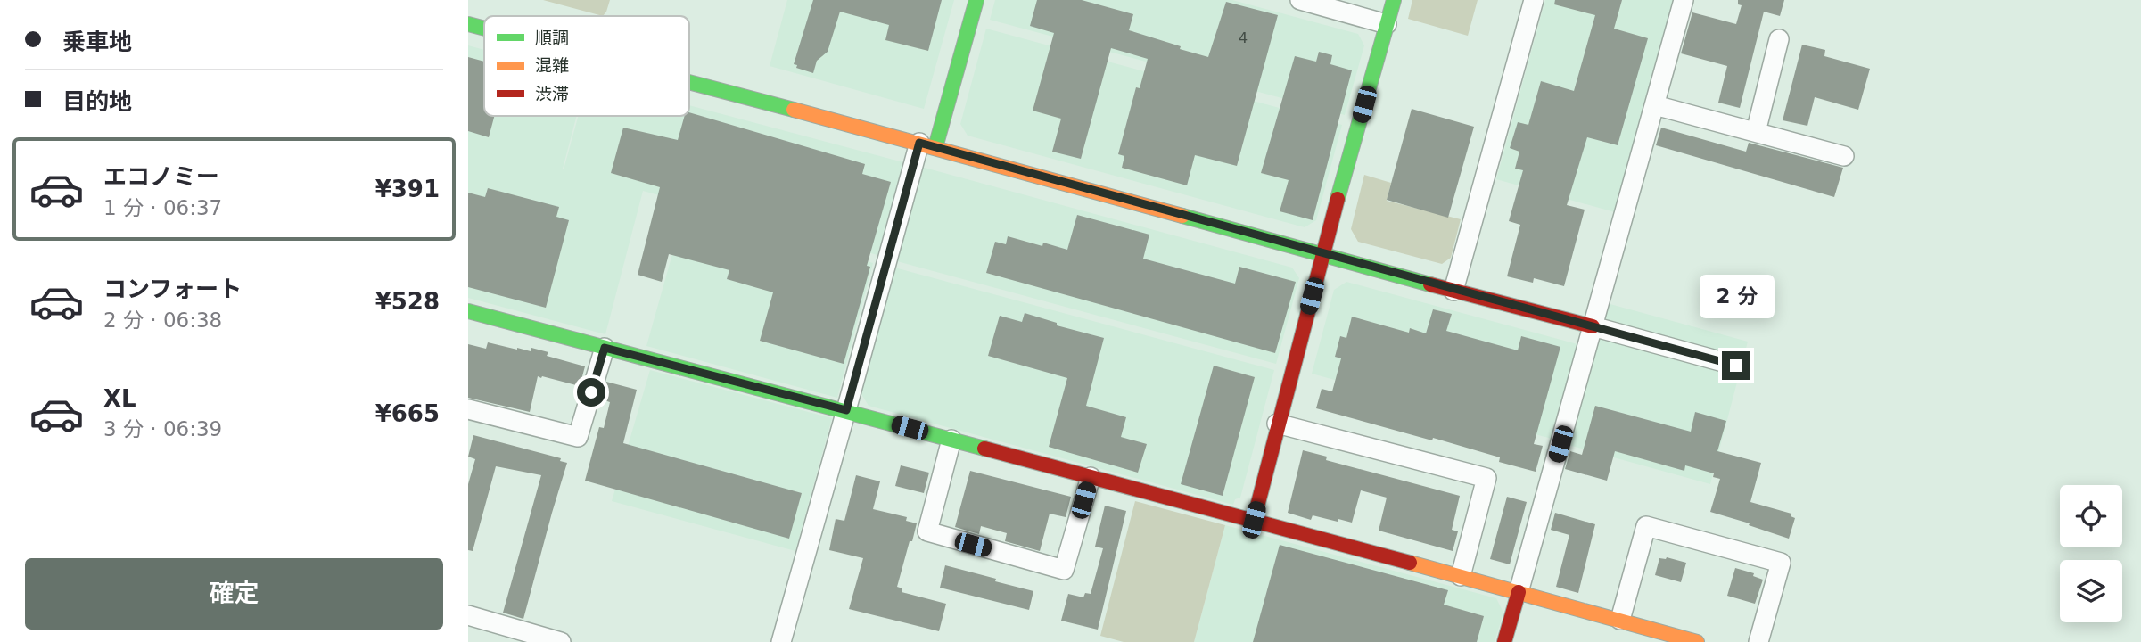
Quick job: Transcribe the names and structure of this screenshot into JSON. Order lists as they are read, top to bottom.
{
  "house_numbers": ["4"],
  "legend": ["順調", "混雑", "渋滞"],
  "page": {
    "banner": ["乗車地", "目的地"],
    "list": [
      {
        "name": "エコノミー",
        "note": "1 分 · 06:37",
        "value": "¥391"
      },
      {
        "name": "コンフォート",
        "note": "2 分 · 06:38",
        "value": "¥528"
      },
      {
        "name": "XL",
        "note": "3 分 · 06:39",
        "value": "¥665"
      }
    ],
    "bubble": "2 分",
    "buttons": "確定"
  }
}
